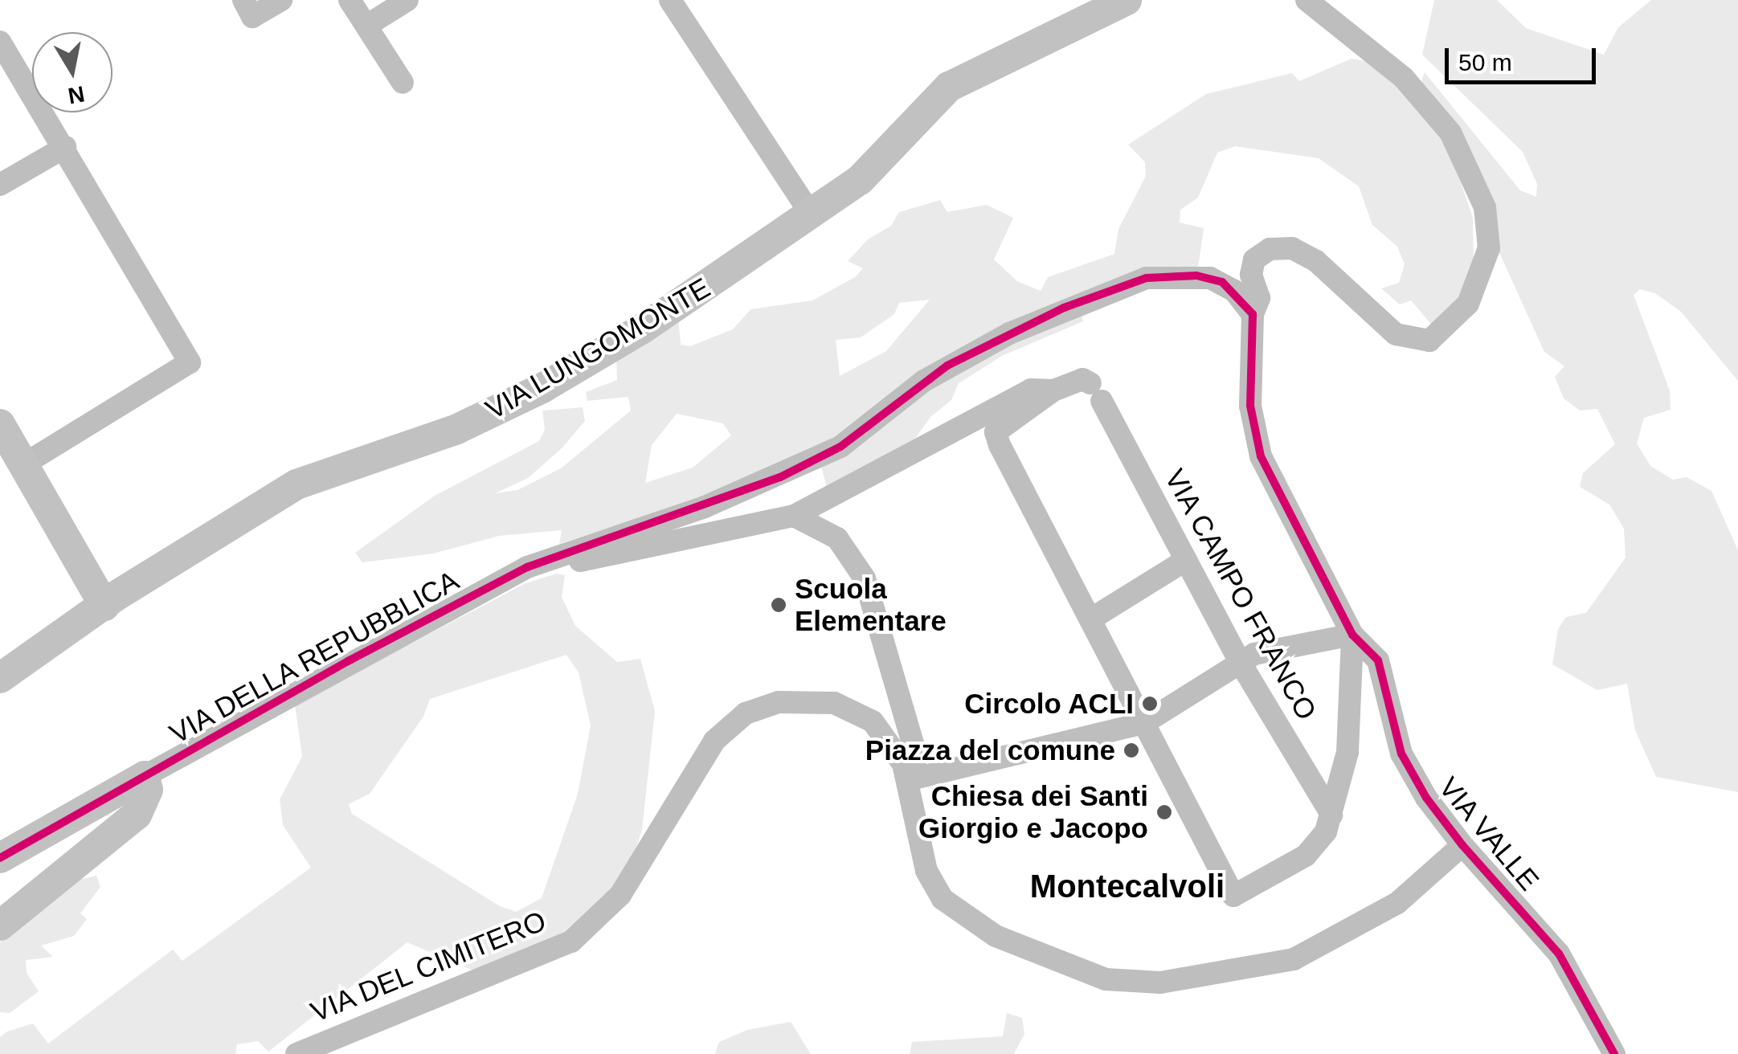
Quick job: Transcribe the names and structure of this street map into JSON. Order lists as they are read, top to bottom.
{
  "streets": {
    "street": [
      "VIA LUNGOMONTE",
      "VIA CAMPO FRANCO",
      "VIA DELLA REPUBBLICA",
      "VIA VALLE",
      "VIA DEL CIMITERO"
    ]
  },
  "crossings": [
    ["VIA CAMPO FRANCO", "VIA DELLA REPUBBLICA"]
  ],
  "districts": ["Montecalvoli"],
  "places": [
    "Scuola Elementare",
    "Circolo ACLI",
    "Piazza del comune",
    "Chiesa dei Santi Giorgio e Jacopo"
  ],
  "scale_bar": "50 m",
  "north": "bottom"
}
